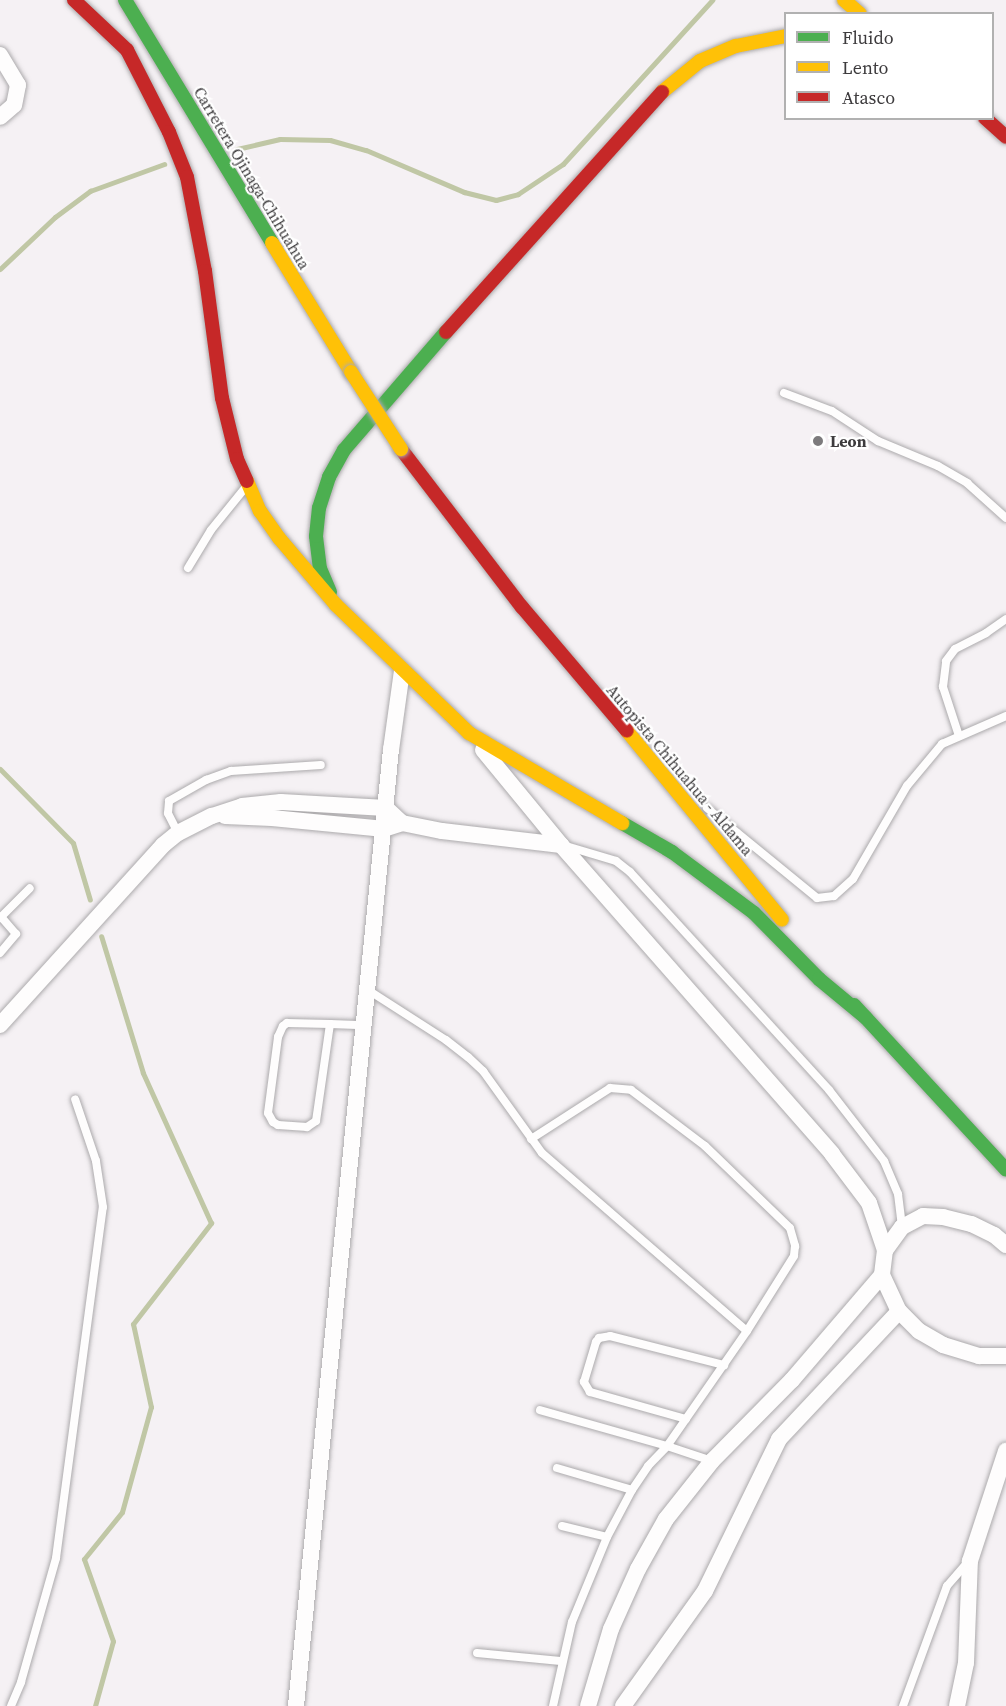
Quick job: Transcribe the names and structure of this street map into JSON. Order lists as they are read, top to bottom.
{
  "streets": {
    "highway": ["Carretera Ojinaga-Chihuahua", "Autopista Chihuahua - Aldama"]
  },
  "crossings": [
    ["Carretera Ojinaga-Chihuahua", "Autopista Chihuahua - Aldama"]
  ],
  "places": ["Leon"],
  "legend": ["Fluido", "Lento", "Atasco"]
}
